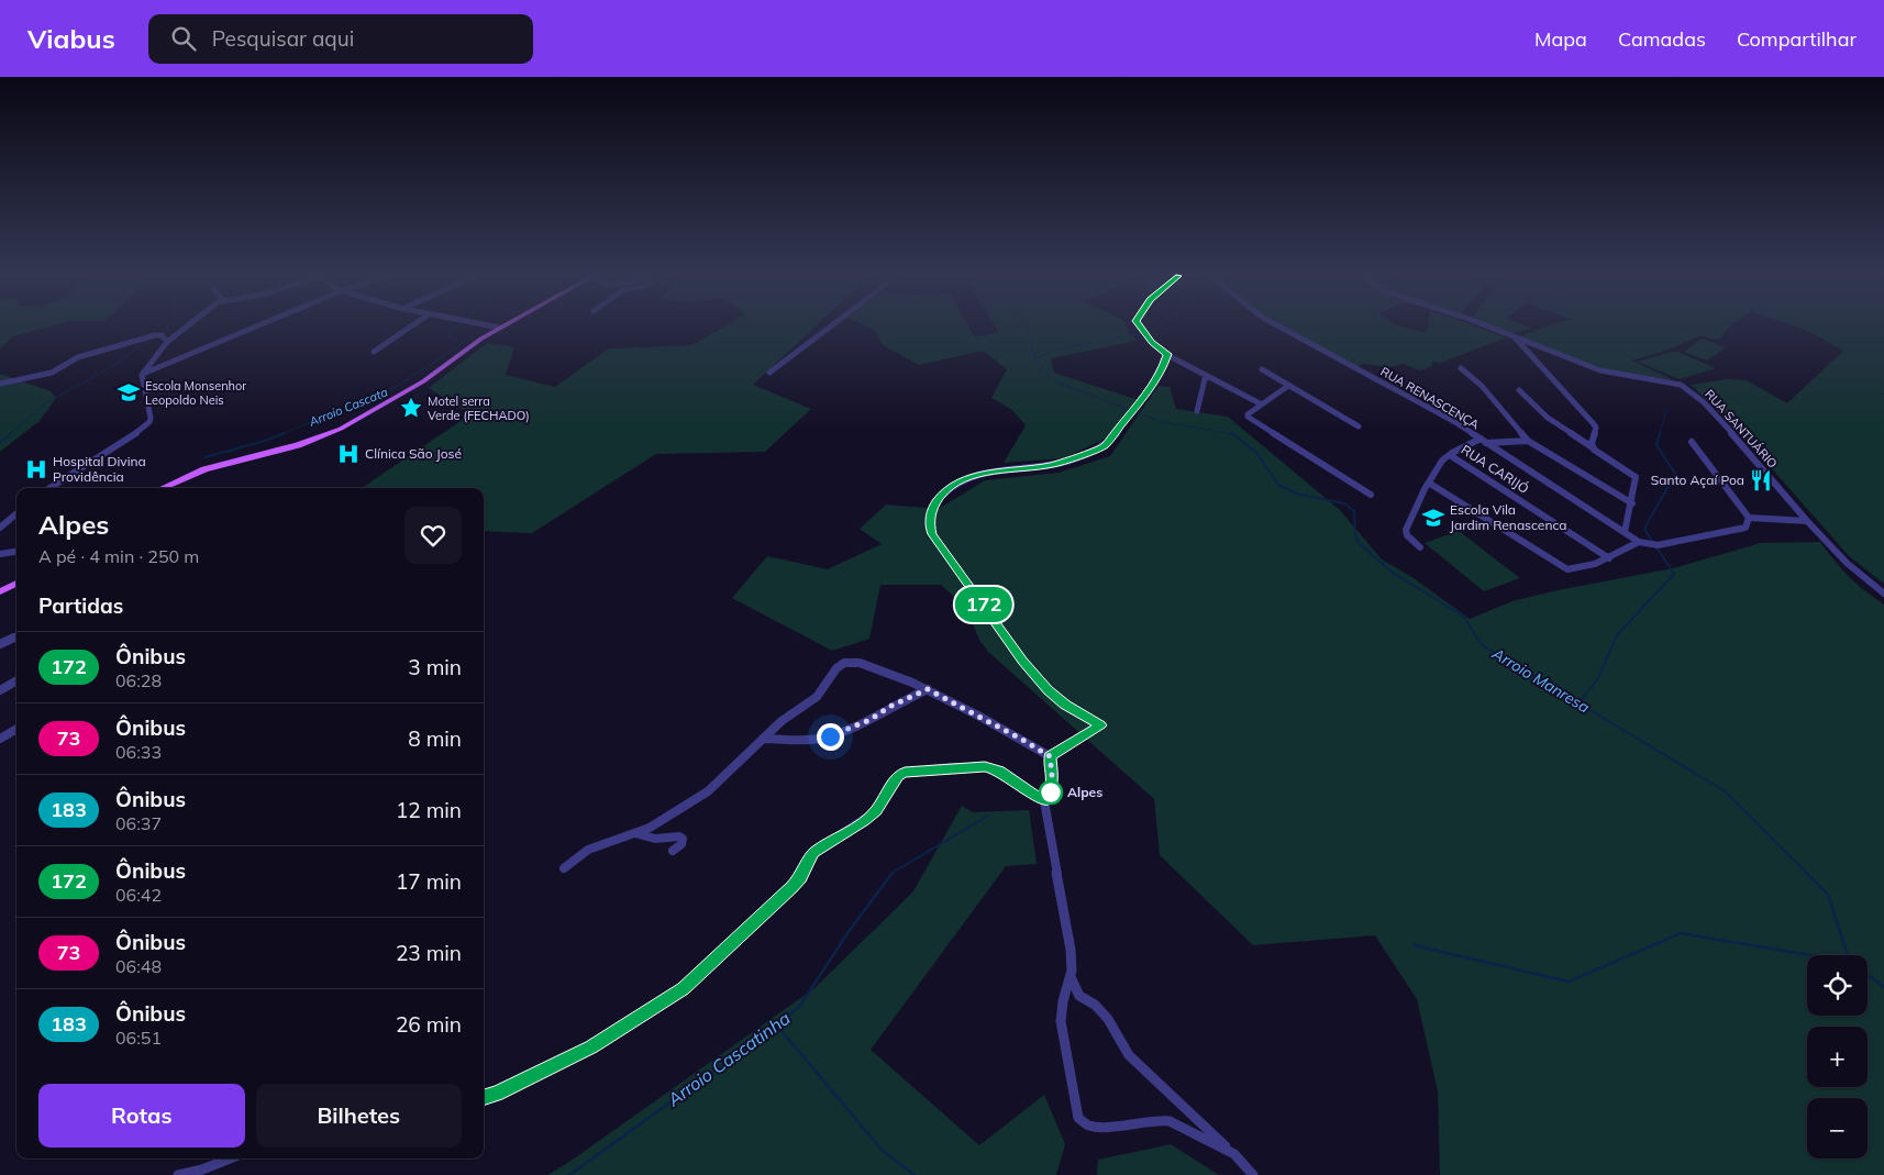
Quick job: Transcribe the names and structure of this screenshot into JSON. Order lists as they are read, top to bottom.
{
  "streets": {
    "street": ["RUA RENASCENÇA", "RUA SANTUÁRIO", "RUA CARIJÓ"]
  },
  "water": ["Arroio Cascata", "Arroio Manresa", "Arroio Cascatinha"],
  "places": {
    "school or university": ["Escola Monsenhor Leopoldo Neis", "Escola Vila Jardim Renascenca"],
    "place": ["Motel serra Verde (FECHADO)"],
    "hospital": ["Clínica São José", "Hospital Divina Providência"],
    "restaurant": ["Santo Açaí Poa"],
    "other": ["Alpes"]
  },
  "lines": ["bus line 172"],
  "page": {
    "header": "Viabus",
    "search": "Pesquisar aqui",
    "nav": ["Mapa", "Camadas", "Compartilhar"],
    "on_map": "172",
    "heading": [
      ["Alpes", "A pé · 4 min · 250 m"],
      "Partidas"
    ],
    "list": [
      {
        "mark": "172",
        "name": "Ônibus",
        "note": "06:28",
        "value": "3 min"
      },
      {
        "mark": "73",
        "name": "Ônibus",
        "note": "06:33",
        "value": "8 min"
      },
      {
        "mark": "183",
        "name": "Ônibus",
        "note": "06:37",
        "value": "12 min"
      },
      {
        "mark": "172",
        "name": "Ônibus",
        "note": "06:42",
        "value": "17 min"
      },
      {
        "mark": "73",
        "name": "Ônibus",
        "note": "06:48",
        "value": "23 min"
      },
      {
        "mark": "183",
        "name": "Ônibus",
        "note": "06:51",
        "value": "26 min"
      }
    ],
    "map_buttons": ["+", "−"],
    "buttons": ["Rotas", "Bilhetes"]
  }
}
